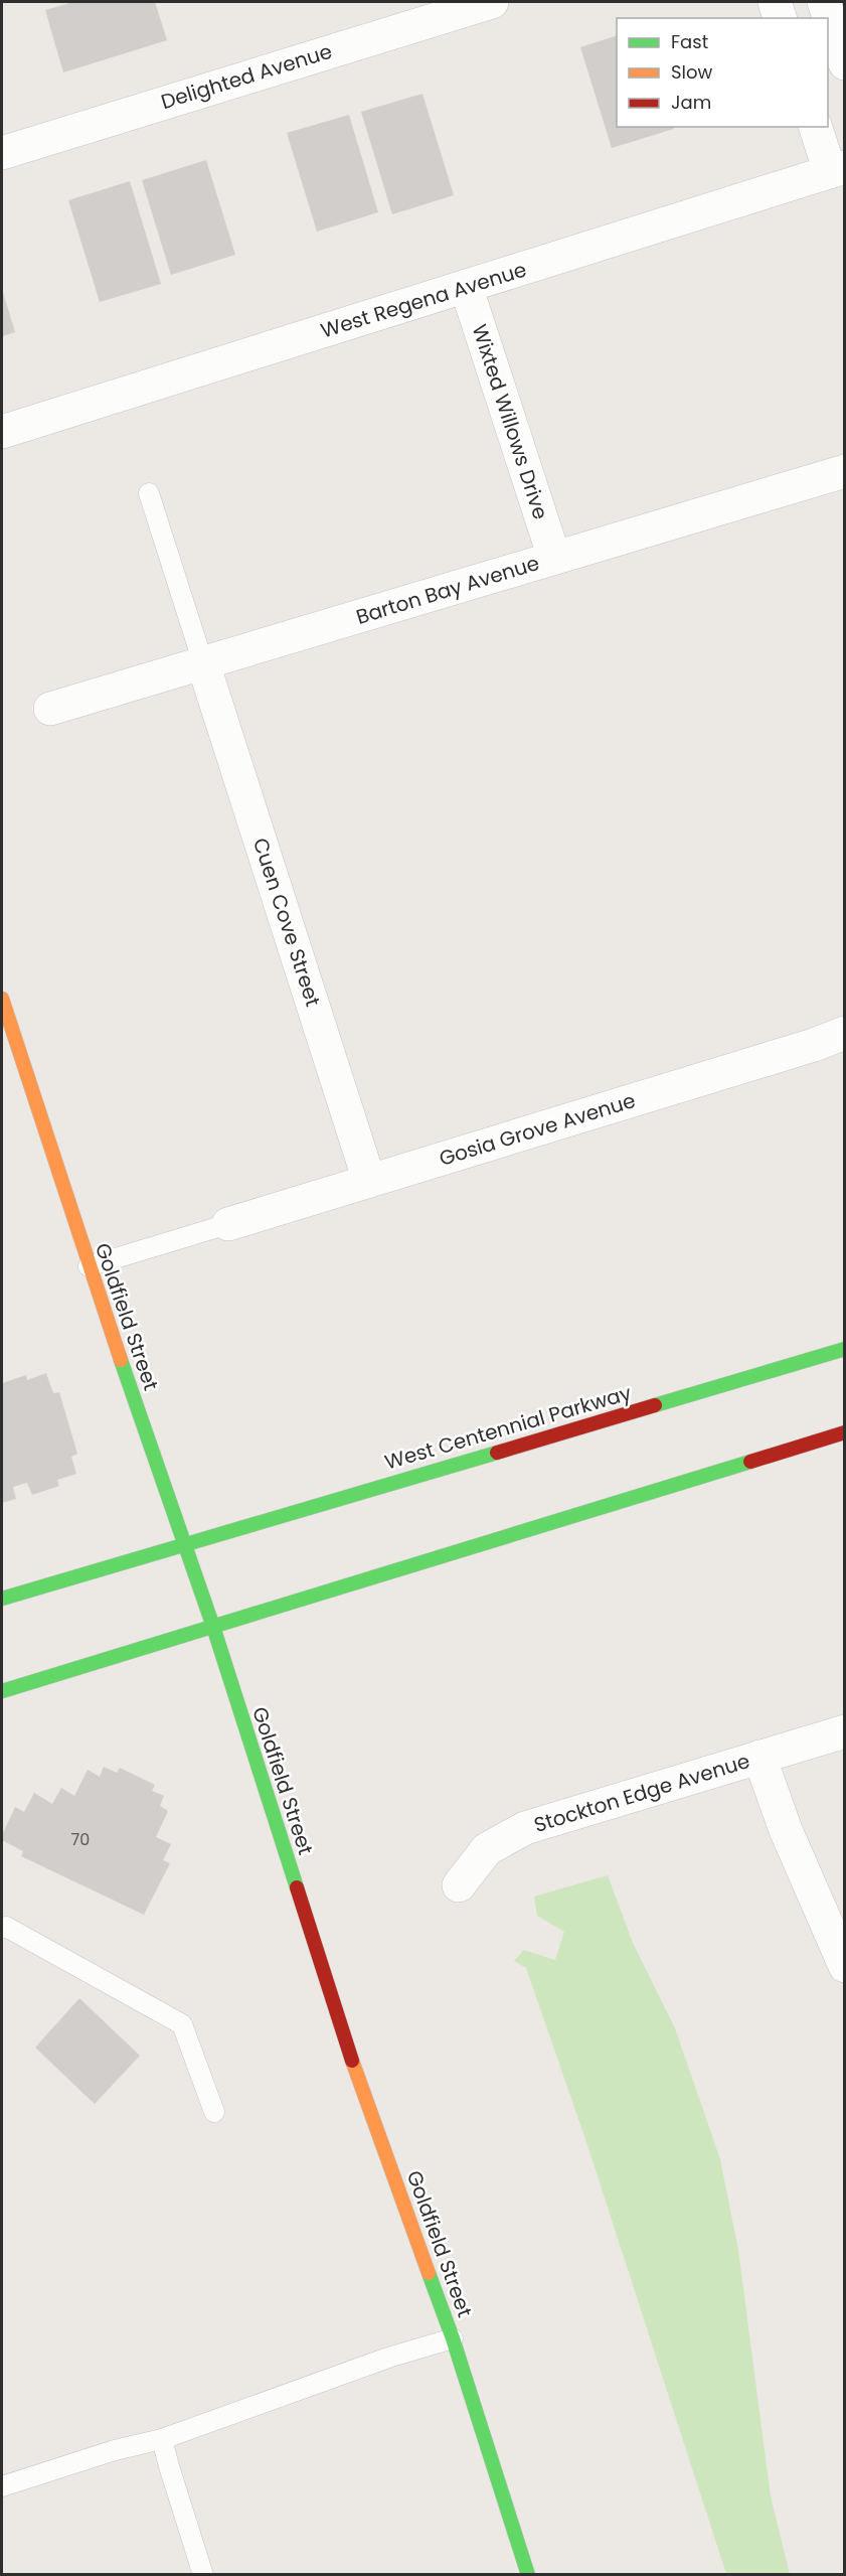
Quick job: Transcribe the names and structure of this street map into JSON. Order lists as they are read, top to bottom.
{
  "streets": {
    "main road": ["Goldfield Street", "West Centennial Parkway"],
    "street": [
      "Delighted Avenue",
      "West Regena Avenue",
      "Wixted Willows Drive",
      "Barton Bay Avenue",
      "Cuen Cove Street",
      "Gosia Grove Avenue",
      "Stockton Edge Avenue"
    ]
  },
  "crossings": [
    ["West Regena Avenue", "Wixted Willows Drive"],
    ["Wixted Willows Drive", "Barton Bay Avenue"],
    ["Barton Bay Avenue", "Cuen Cove Street"],
    ["Cuen Cove Street", "Gosia Grove Avenue"],
    ["Goldfield Street", "West Centennial Parkway"]
  ],
  "house_numbers": ["70"],
  "legend": ["Fast", "Slow", "Jam"]
}
